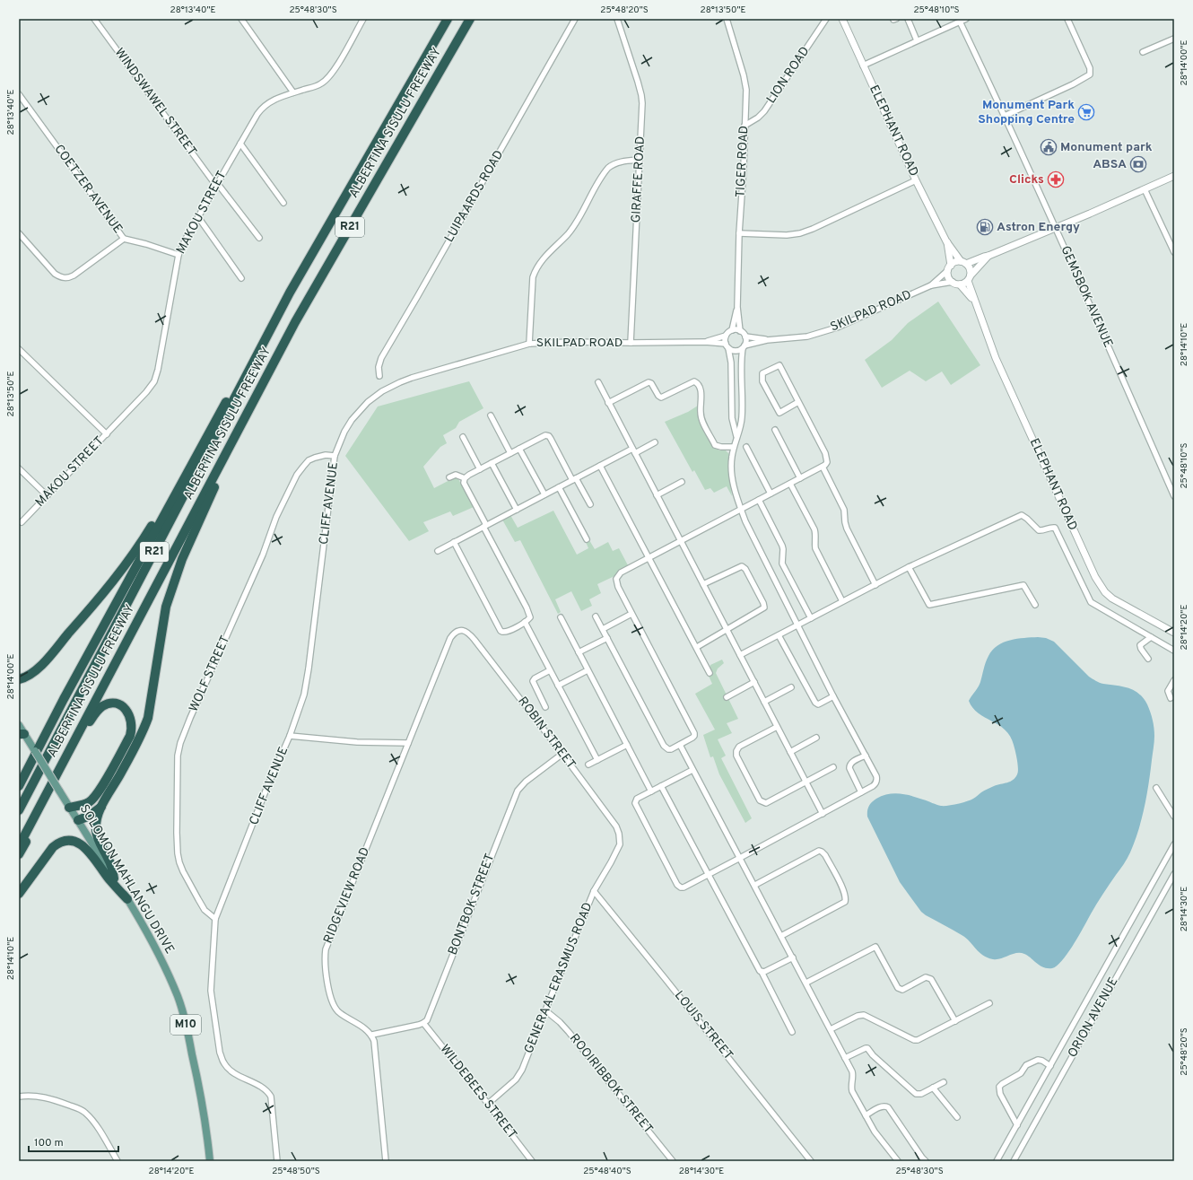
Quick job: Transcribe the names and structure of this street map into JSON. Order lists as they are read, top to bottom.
{
  "streets": {
    "highway": ["ALBERTINA SISULU FREEWAY", "R21"],
    "main road": ["SOLOMON MAHLANGU DRIVE", "M10"],
    "street": [
      "LION ROAD",
      "WINDSWAWEL STREET",
      "ELEPHANT ROAD",
      "TIGER ROAD",
      "GIRAFFE ROAD",
      "COETZER AVENUE",
      "LUIPAARDS ROAD",
      "MAKOU STREET",
      "GEMSBOK AVENUE",
      "SKILPAD ROAD",
      "CLIFF AVENUE",
      "WOLF STREET",
      "ROBIN STREET",
      "RIDGEVIEW ROAD",
      "BONTBOK STREET",
      "GENERAAL ERASMUS ROAD",
      "ORION AVENUE",
      "LOUIS STREET",
      "ROOIRIBBOK STREET",
      "WILDEBEES STREET"
    ]
  },
  "crossings": [
    ["LION ROAD", "TIGER ROAD"],
    ["WINDSWAWEL STREET", "MAKOU STREET"],
    ["ELEPHANT ROAD", "SKILPAD ROAD"],
    ["TIGER ROAD", "SKILPAD ROAD"],
    ["GIRAFFE ROAD", "SKILPAD ROAD"],
    ["COETZER AVENUE", "MAKOU STREET"],
    ["SKILPAD ROAD", "CLIFF AVENUE"],
    ["CLIFF AVENUE", "WOLF STREET"],
    ["ROBIN STREET", "RIDGEVIEW ROAD"],
    ["ROBIN STREET", "BONTBOK STREET"],
    ["ROBIN STREET", "GENERAAL ERASMUS ROAD"],
    ["BONTBOK STREET", "WILDEBEES STREET"],
    ["GENERAAL ERASMUS ROAD", "LOUIS STREET"],
    ["GENERAAL ERASMUS ROAD", "ROOIRIBBOK STREET"],
    ["GENERAAL ERASMUS ROAD", "WILDEBEES STREET"]
  ],
  "places": {
    "supermarket": ["Monument Park Shopping Centre"],
    "public building": ["Monument park"],
    "bank": ["ABSA"],
    "pharmacy": ["Clicks"],
    "fuel station": ["Astron Energy"]
  },
  "scale_bar": "100 m",
  "coordinates": [
    "28°13'40\"E",
    "25°48'30\"S",
    "25°48'20\"S",
    "28°13'50\"E",
    "25°48'10\"S",
    "28°14'00\"E",
    "28°14'10\"E",
    "28°14'20\"E",
    "28°14'30\"E",
    "25°48'50\"S",
    "25°48'40\"S"
  ]
}
